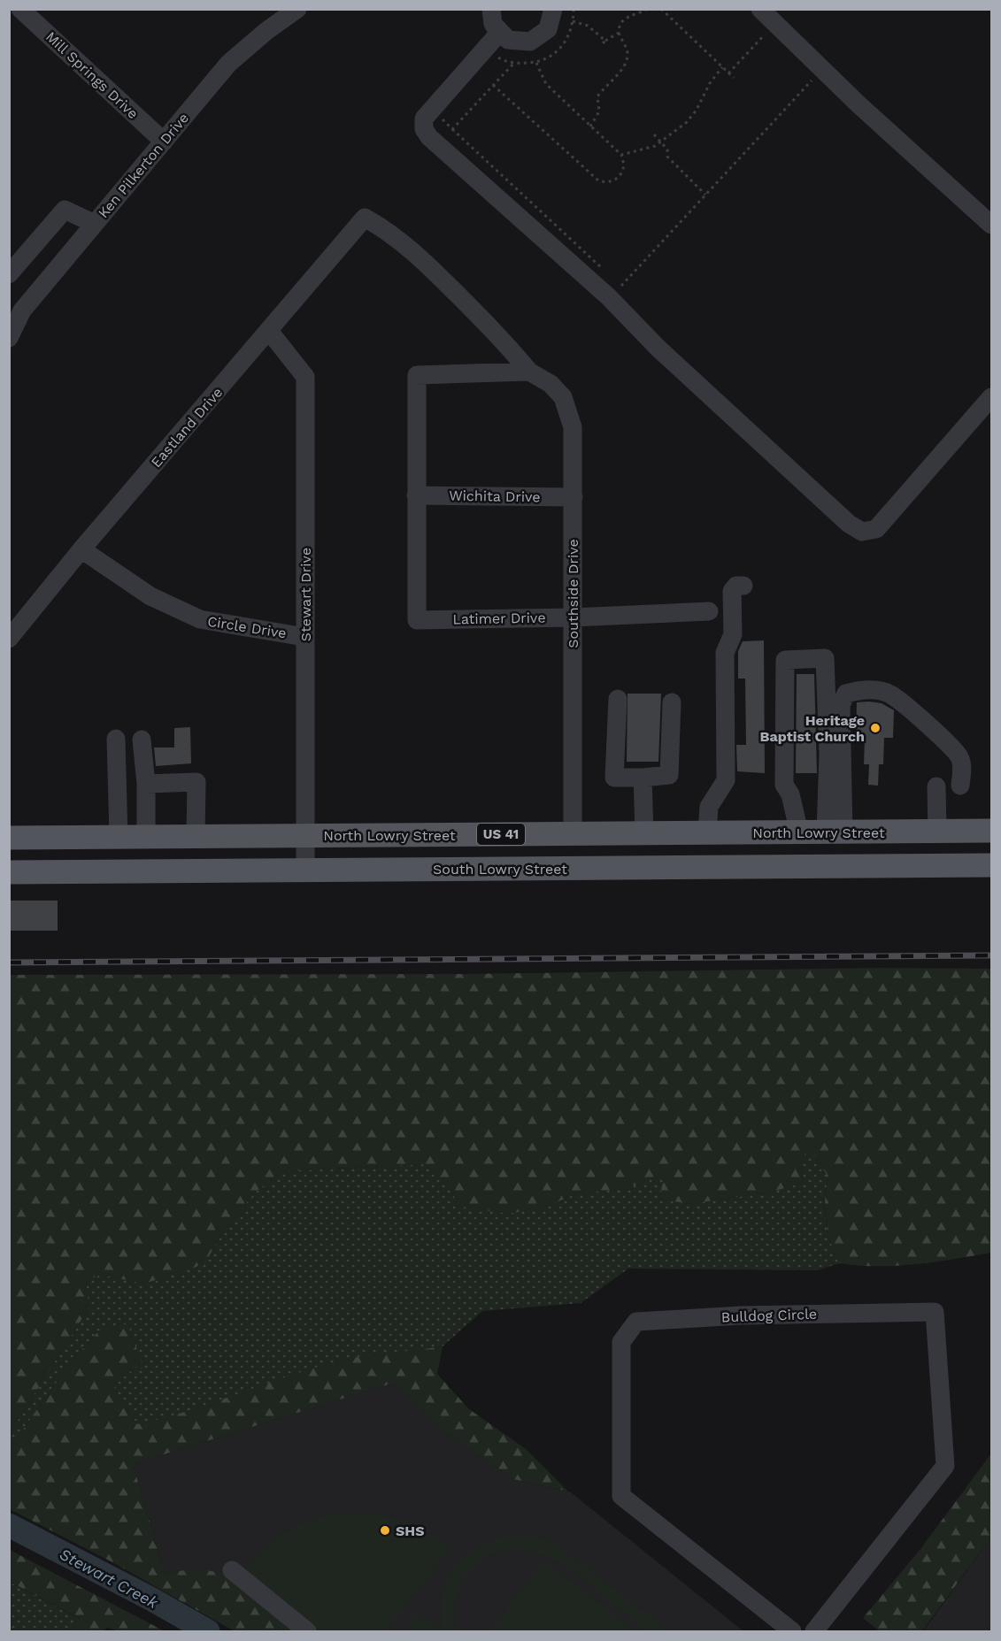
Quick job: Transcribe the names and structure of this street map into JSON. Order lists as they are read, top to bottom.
{
  "streets": {
    "main road": ["North Lowry Street", "US 41", "South Lowry Street"],
    "street": [
      "Mill Springs Drive",
      "Ken Pilkerton Drive",
      "Eastland Drive",
      "Wichita Drive",
      "Southside Drive",
      "Stewart Drive",
      "Latimer Drive",
      "Circle Drive",
      "Bulldog Circle"
    ]
  },
  "crossings": [
    ["Mill Springs Drive", "Ken Pilkerton Drive"],
    ["Eastland Drive", "Southside Drive"],
    ["Eastland Drive", "Stewart Drive"],
    ["Eastland Drive", "Circle Drive"],
    ["Wichita Drive", "Southside Drive"],
    ["Wichita Drive", "Latimer Drive"],
    ["Southside Drive", "Latimer Drive"],
    ["Southside Drive", "North Lowry Street"],
    ["Stewart Drive", "Circle Drive"],
    ["Stewart Drive", "North Lowry Street"],
    ["Stewart Drive", "South Lowry Street"]
  ],
  "water": ["Stewart Creek"],
  "places": ["Heritage Baptist Church", "SHS"]
}
